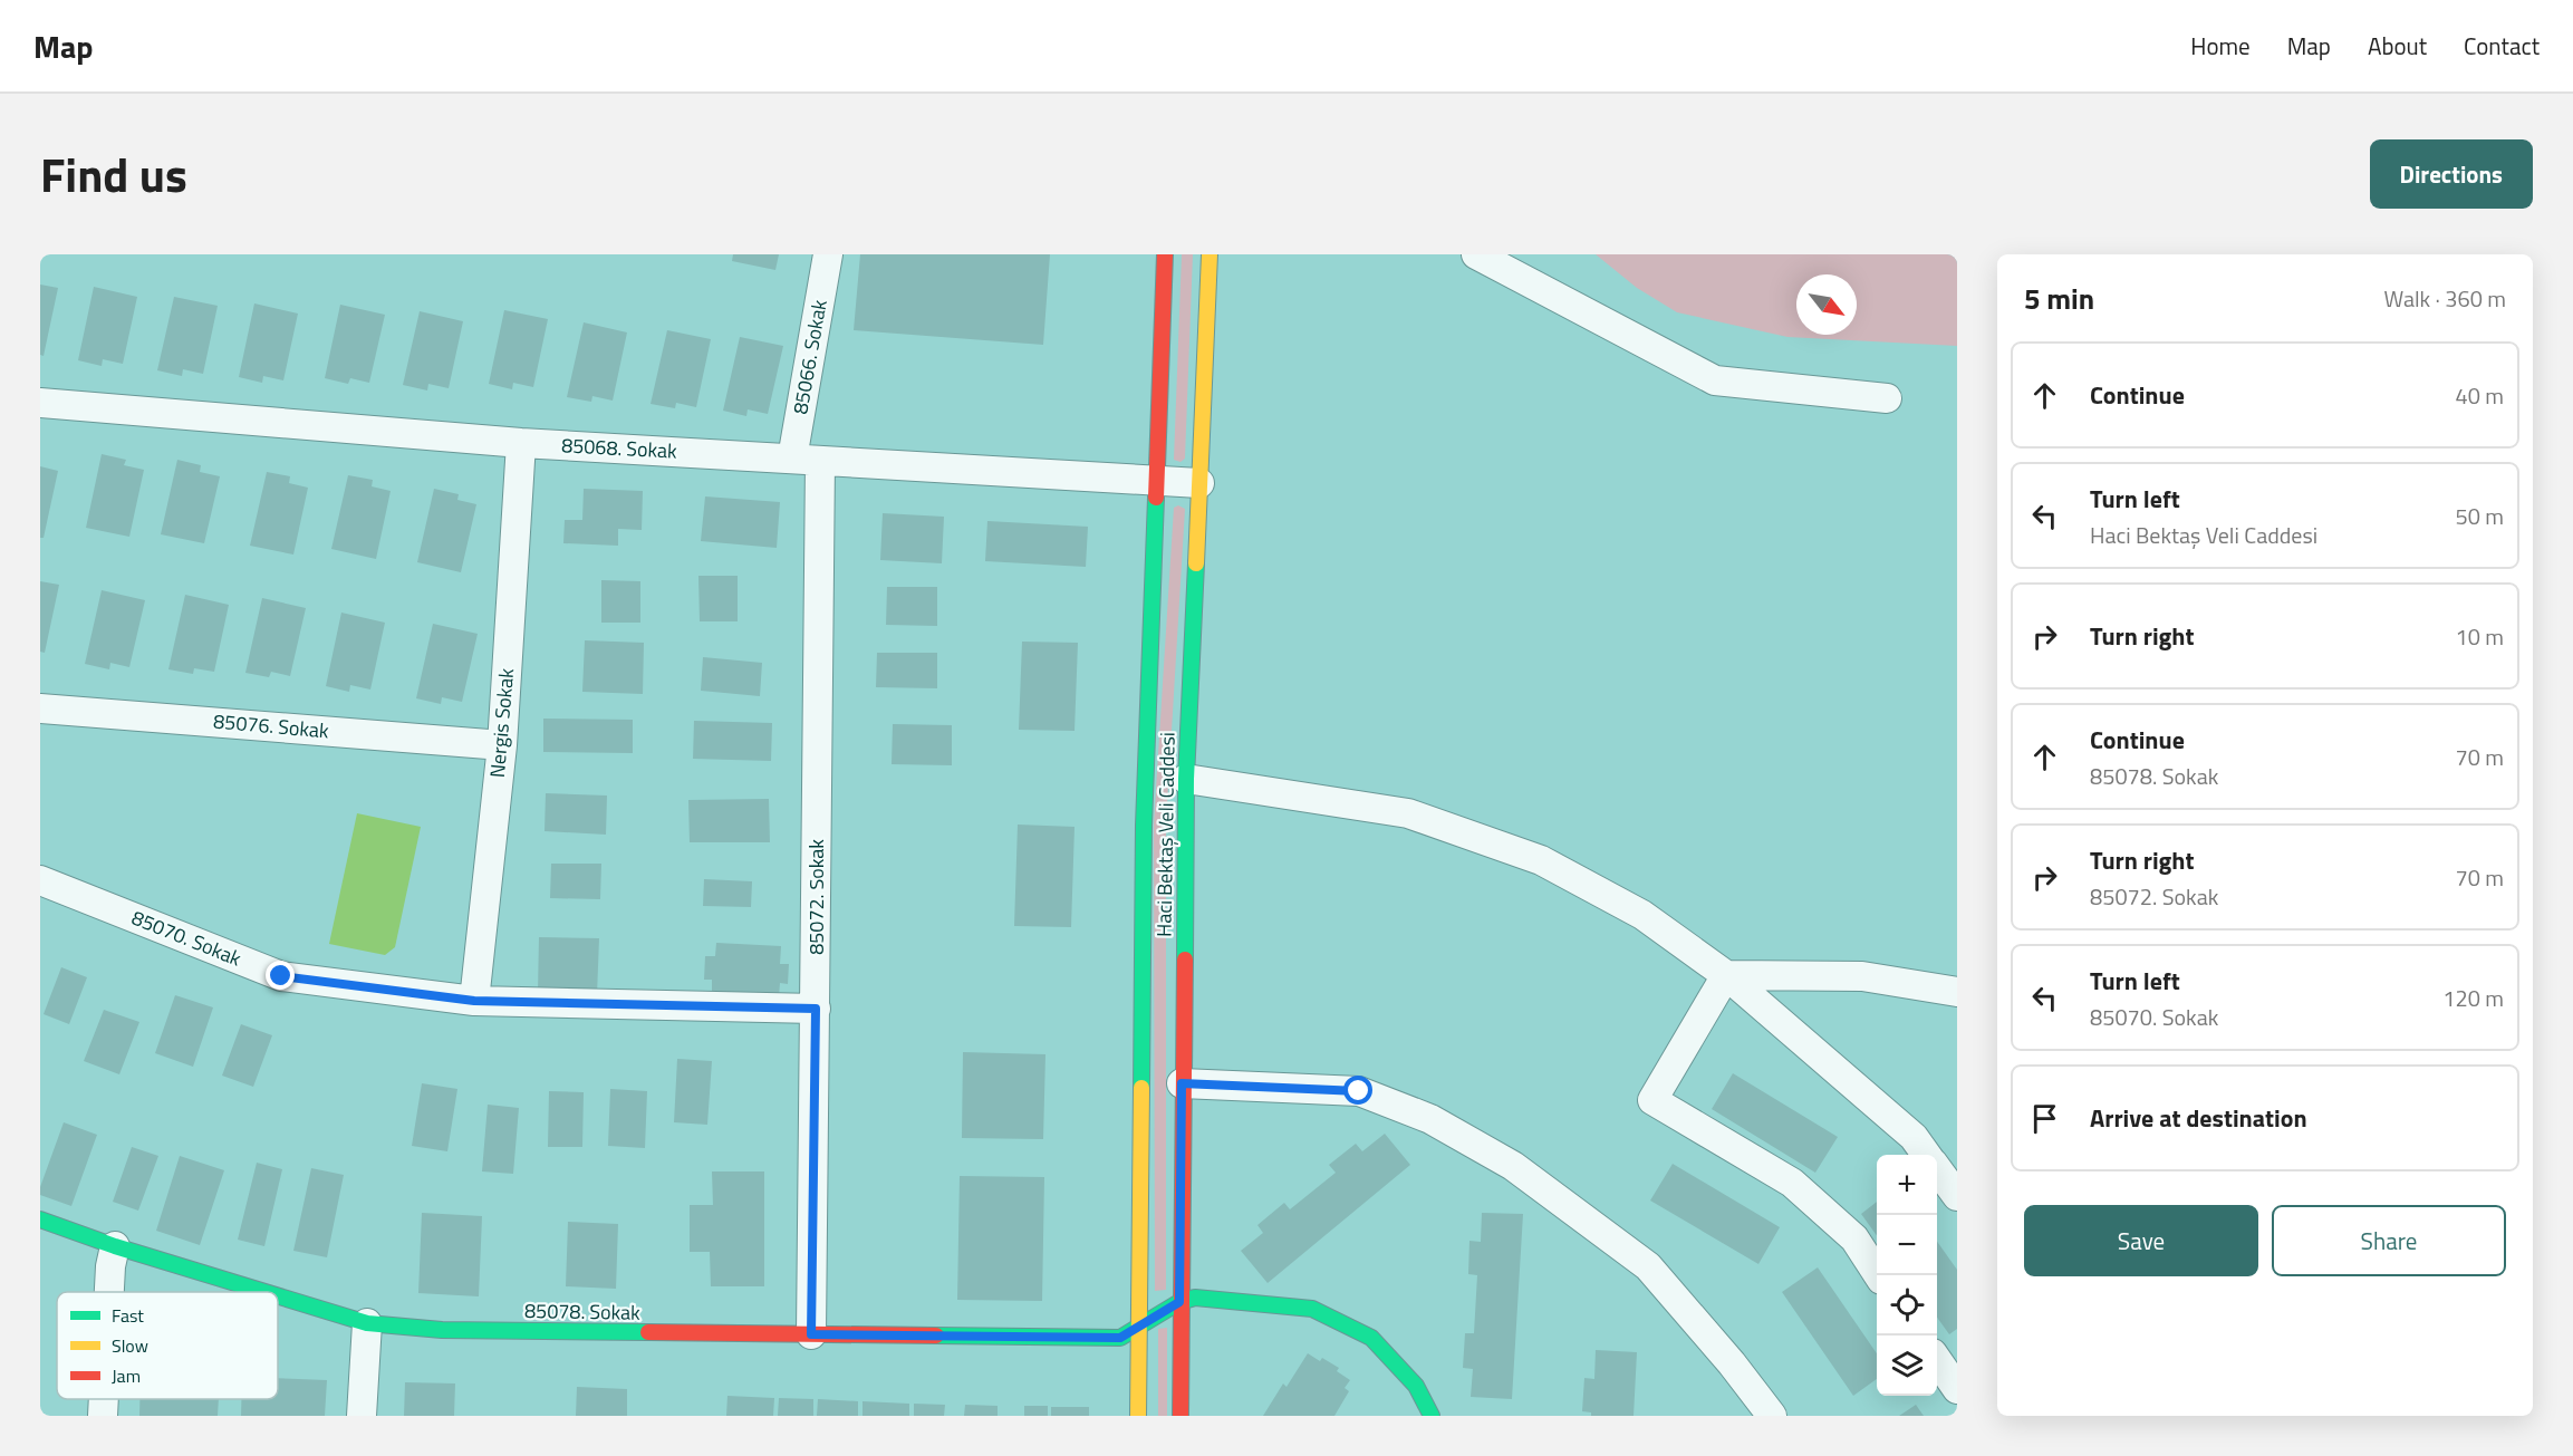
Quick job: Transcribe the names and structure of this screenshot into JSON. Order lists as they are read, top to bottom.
{
  "streets": {
    "main road": ["Haci Bektaş Veli Caddesi", "85078. Sokak"],
    "street": [
      "85066. Sokak",
      "85068. Sokak",
      "Nergis Sokak",
      "85076. Sokak",
      "85072. Sokak",
      "85070. Sokak"
    ]
  },
  "crossings": [
    ["85066. Sokak", "85068. Sokak"],
    ["85066. Sokak", "85072. Sokak"],
    ["85068. Sokak", "Nergis Sokak"],
    ["85068. Sokak", "Haci Bektaş Veli Caddesi"],
    ["85068. Sokak", "85072. Sokak"],
    ["Nergis Sokak", "85076. Sokak"],
    ["Nergis Sokak", "85070. Sokak"],
    ["Haci Bektaş Veli Caddesi", "85078. Sokak"],
    ["85072. Sokak", "85070. Sokak"],
    ["85072. Sokak", "85078. Sokak"]
  ],
  "legend": ["Fast", "Slow", "Jam"],
  "north": "bottom right",
  "page": {
    "header": "Map",
    "nav": [
      "Home",
      "Map",
      "About",
      "Contact"
    ],
    "title": "Find us",
    "buttons": [
      "Directions",
      ["Save", "Share"]
    ],
    "heading": ["5 min", "Walk · 360 m"],
    "list": [
      ["Continue", "40 m"],
      ["Turn left", "Haci Bektaş Veli Caddesi", "50 m"],
      ["Turn right", "10 m"],
      ["Continue", "85078. Sokak", "70 m"],
      ["Turn right", "85072. Sokak", "70 m"],
      ["Turn left", "85070. Sokak", "120 m"],
      "Arrive at destination"
    ],
    "map_buttons": ["+", "−"]
  }
}
